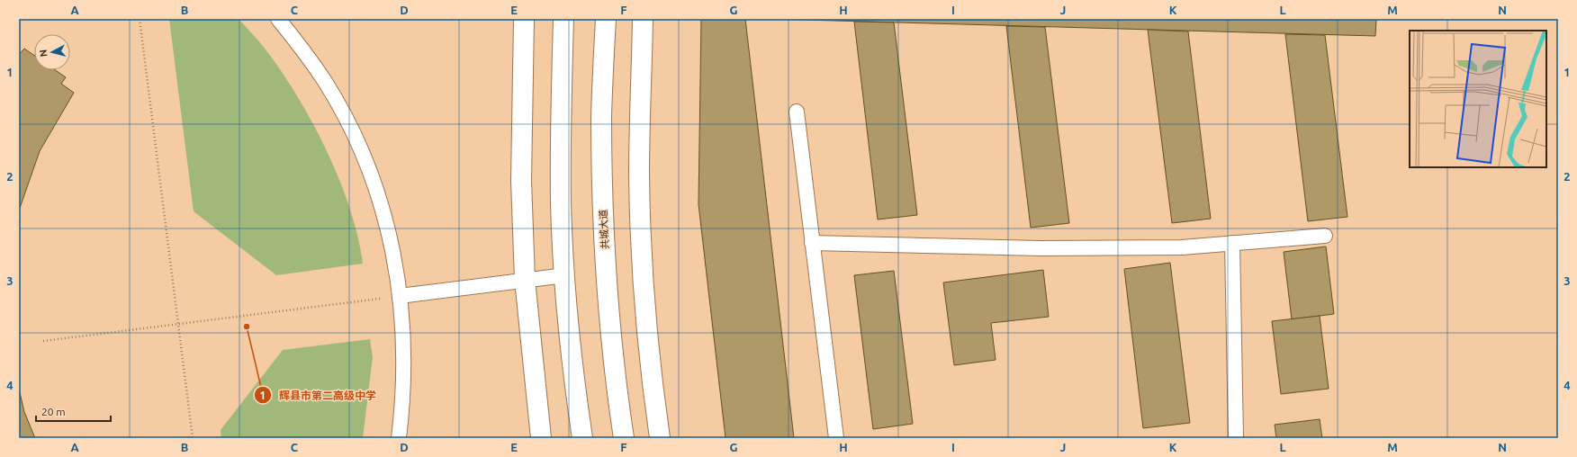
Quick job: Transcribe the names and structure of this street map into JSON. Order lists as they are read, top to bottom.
{
  "streets": {
    "street": ["共城大道"]
  },
  "places": ["辉县市第二高级中学"],
  "scale_bar": "20 m",
  "north": "left",
  "grid": {
    "columns": [
      "A",
      "B",
      "C",
      "D",
      "E",
      "F",
      "G",
      "H",
      "I",
      "J",
      "K",
      "L",
      "M",
      "N"
    ],
    "rows": [
      "1",
      "2",
      "3",
      "4"
    ]
  }
}
